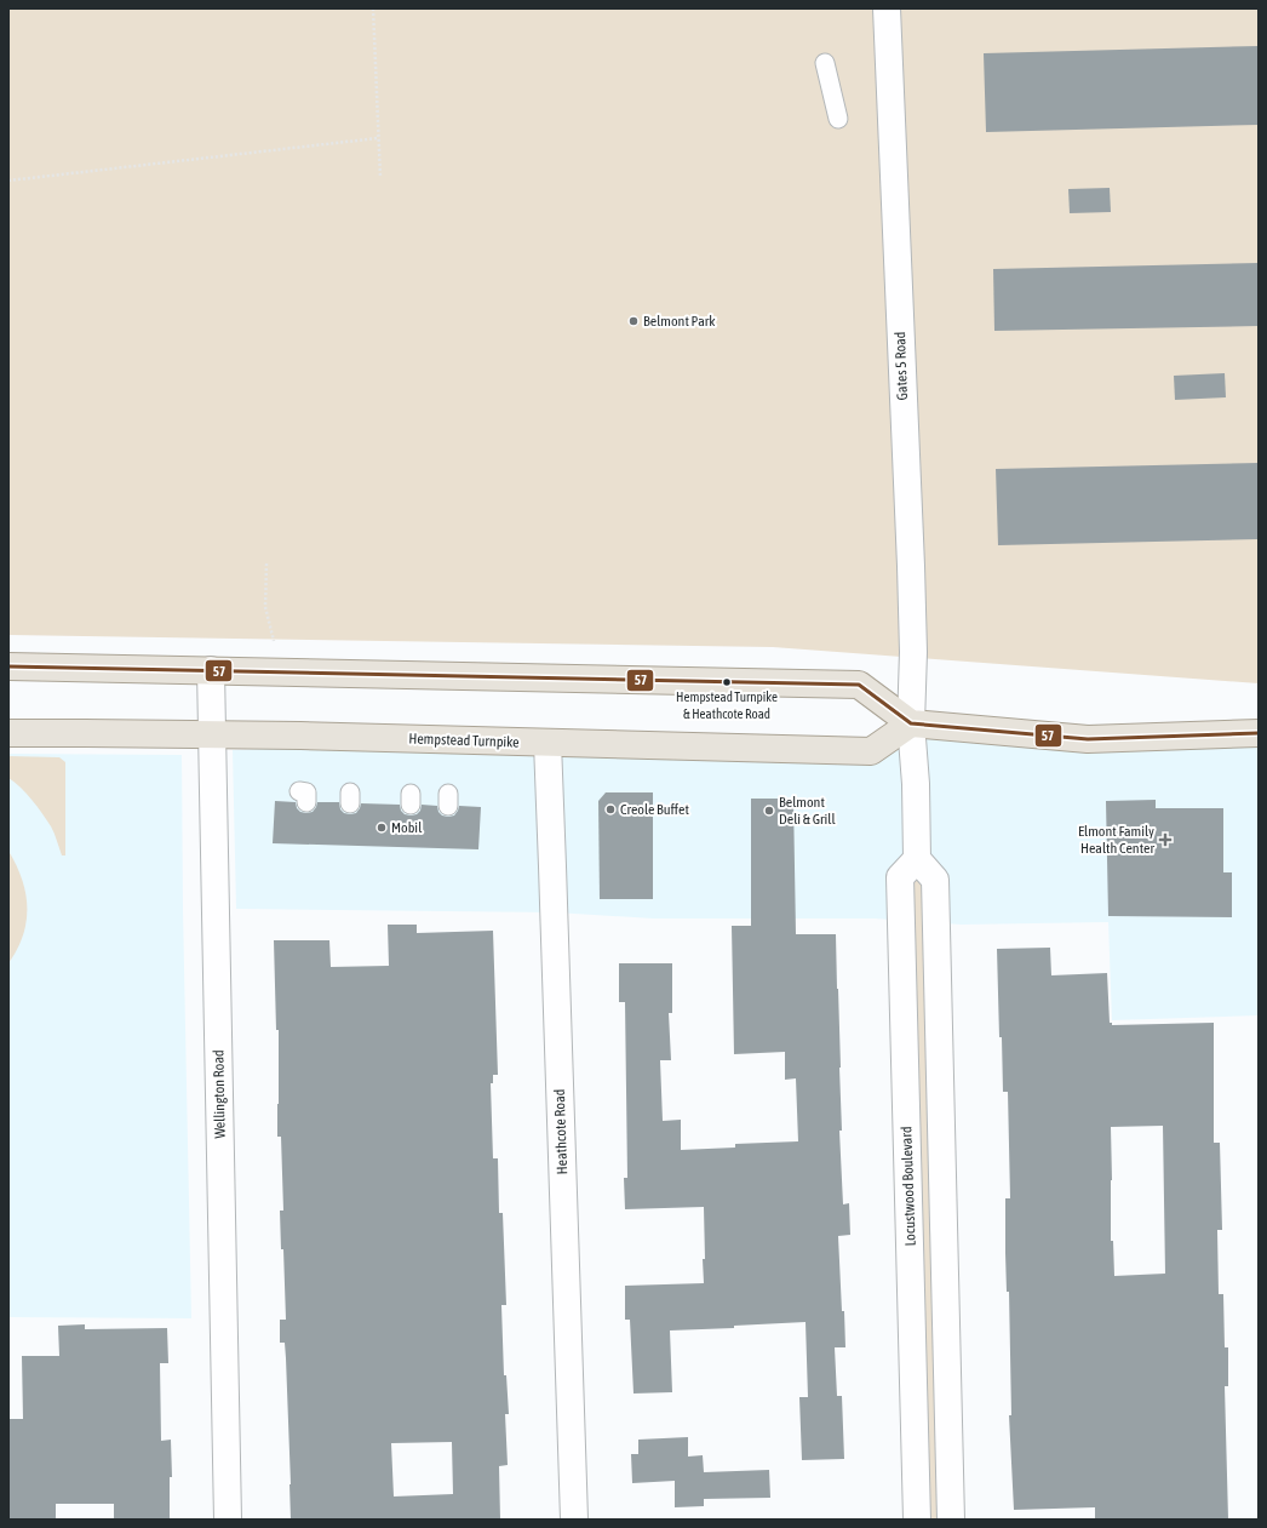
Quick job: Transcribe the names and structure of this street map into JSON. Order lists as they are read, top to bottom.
{
  "streets": {
    "main road": ["Hempstead Turnpike"],
    "street": [
      "Gates 5 Road",
      "Wellington Road",
      "Heathcote Road",
      "Locustwood Boulevard"
    ]
  },
  "crossings": [
    ["Gates 5 Road", "Hempstead Turnpike"],
    ["Hempstead Turnpike", "Wellington Road"],
    ["Hempstead Turnpike", "Heathcote Road"]
  ],
  "places": {
    "other": [
      "Belmont Park",
      "Hempstead Turnpike & Heathcote Road",
      "Creole Buffet",
      "Belmont Deli & Grill",
      "Mobil"
    ],
    "health": ["Elmont Family Health Center"]
  },
  "lines": ["transit line 57"]
}
